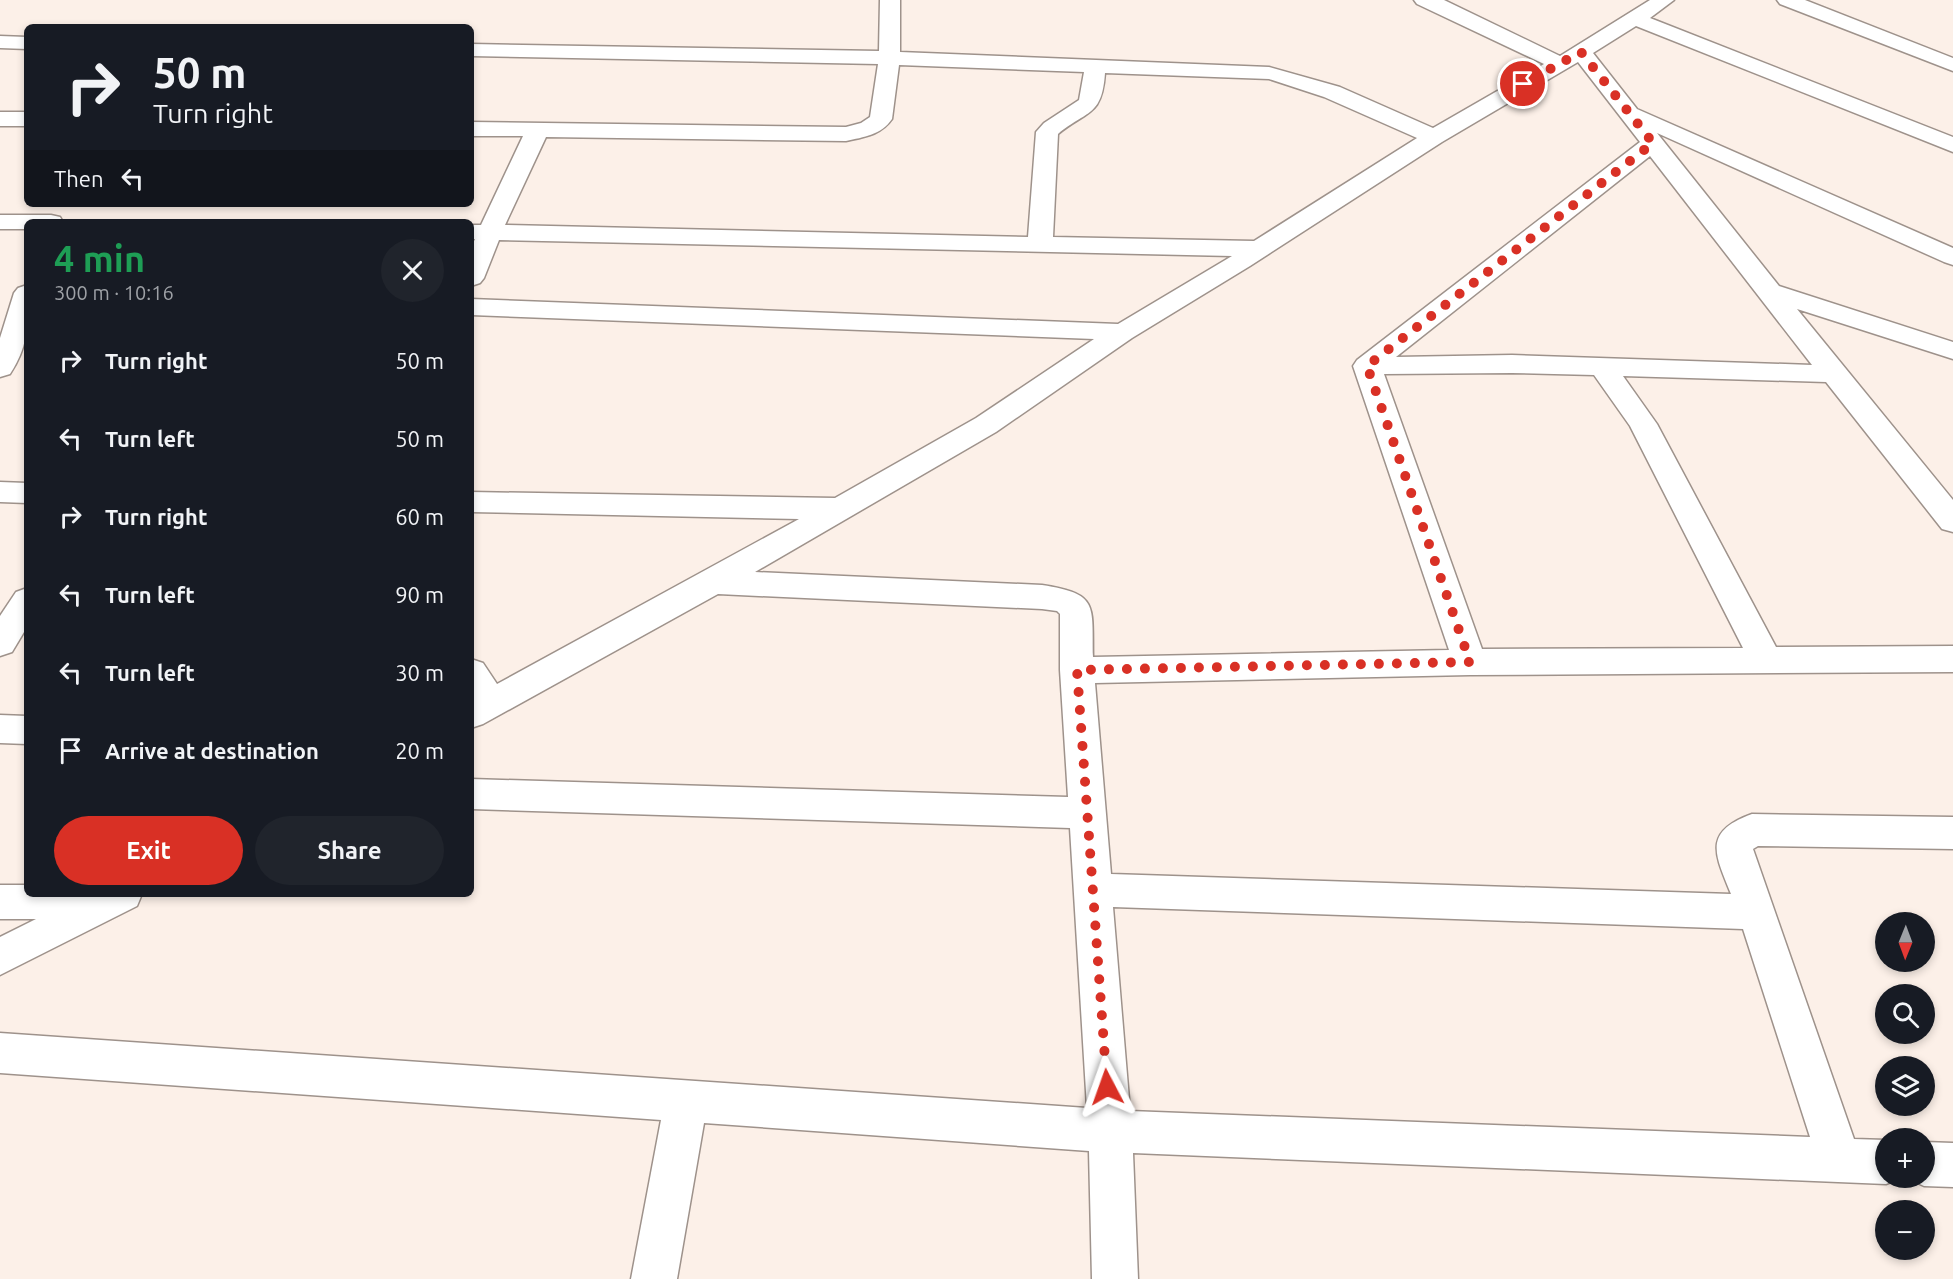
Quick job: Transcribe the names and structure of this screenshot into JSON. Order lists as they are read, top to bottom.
{
  "north": "bottom",
  "page": {
    "turn": ["50 m", "Turn right"],
    "then": "Then",
    "heading": ["4 min", "300 m · 10:16"],
    "list": [
      {
        "name": "Turn right",
        "value": "50 m"
      },
      {
        "name": "Turn left",
        "value": "50 m"
      },
      {
        "name": "Turn right",
        "value": "60 m"
      },
      {
        "name": "Turn left",
        "value": "90 m"
      },
      {
        "name": "Turn left",
        "value": "30 m"
      },
      {
        "name": "Arrive at destination",
        "value": "20 m"
      }
    ],
    "buttons": ["Exit", "Share"],
    "map_buttons": ["+", "−"]
  }
}
